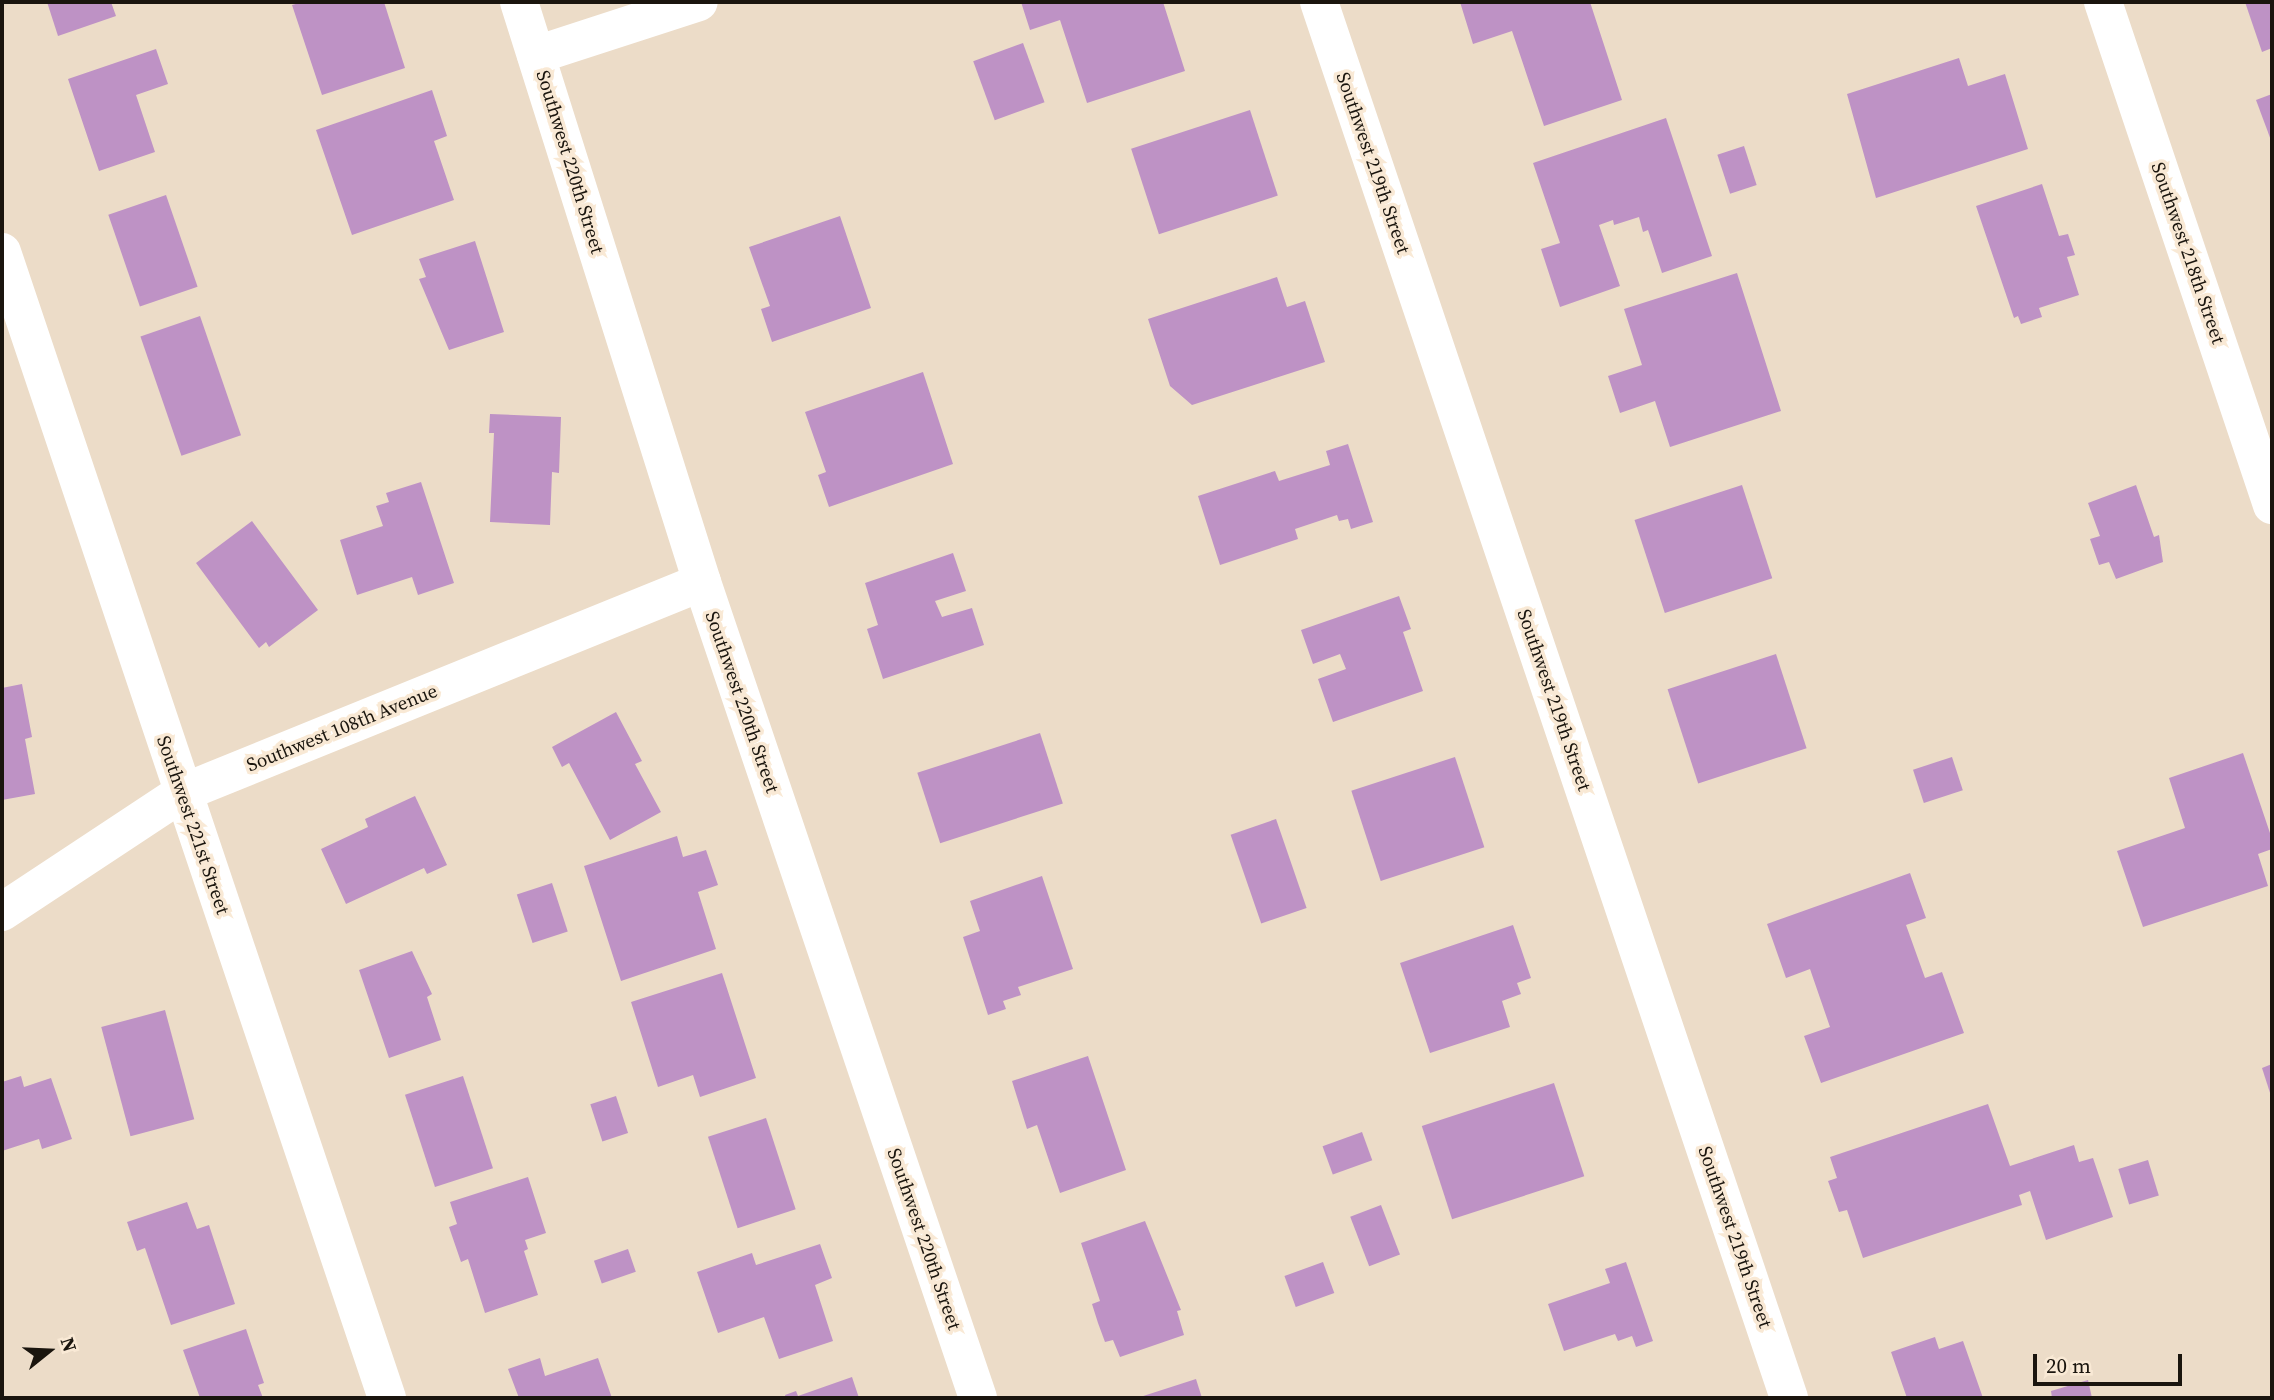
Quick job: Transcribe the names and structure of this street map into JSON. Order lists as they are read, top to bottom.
{
  "streets": {
    "street": [
      "Southwest 220th Street",
      "Southwest 219th Street",
      "Southwest 218th Street",
      "Southwest 108th Avenue",
      "Southwest 221st Street"
    ]
  },
  "crossings": [
    ["Southwest 220th Street", "Southwest 108th Avenue"],
    ["Southwest 108th Avenue", "Southwest 221st Street"]
  ],
  "scale_bar": "20 m",
  "north": "right"
}
